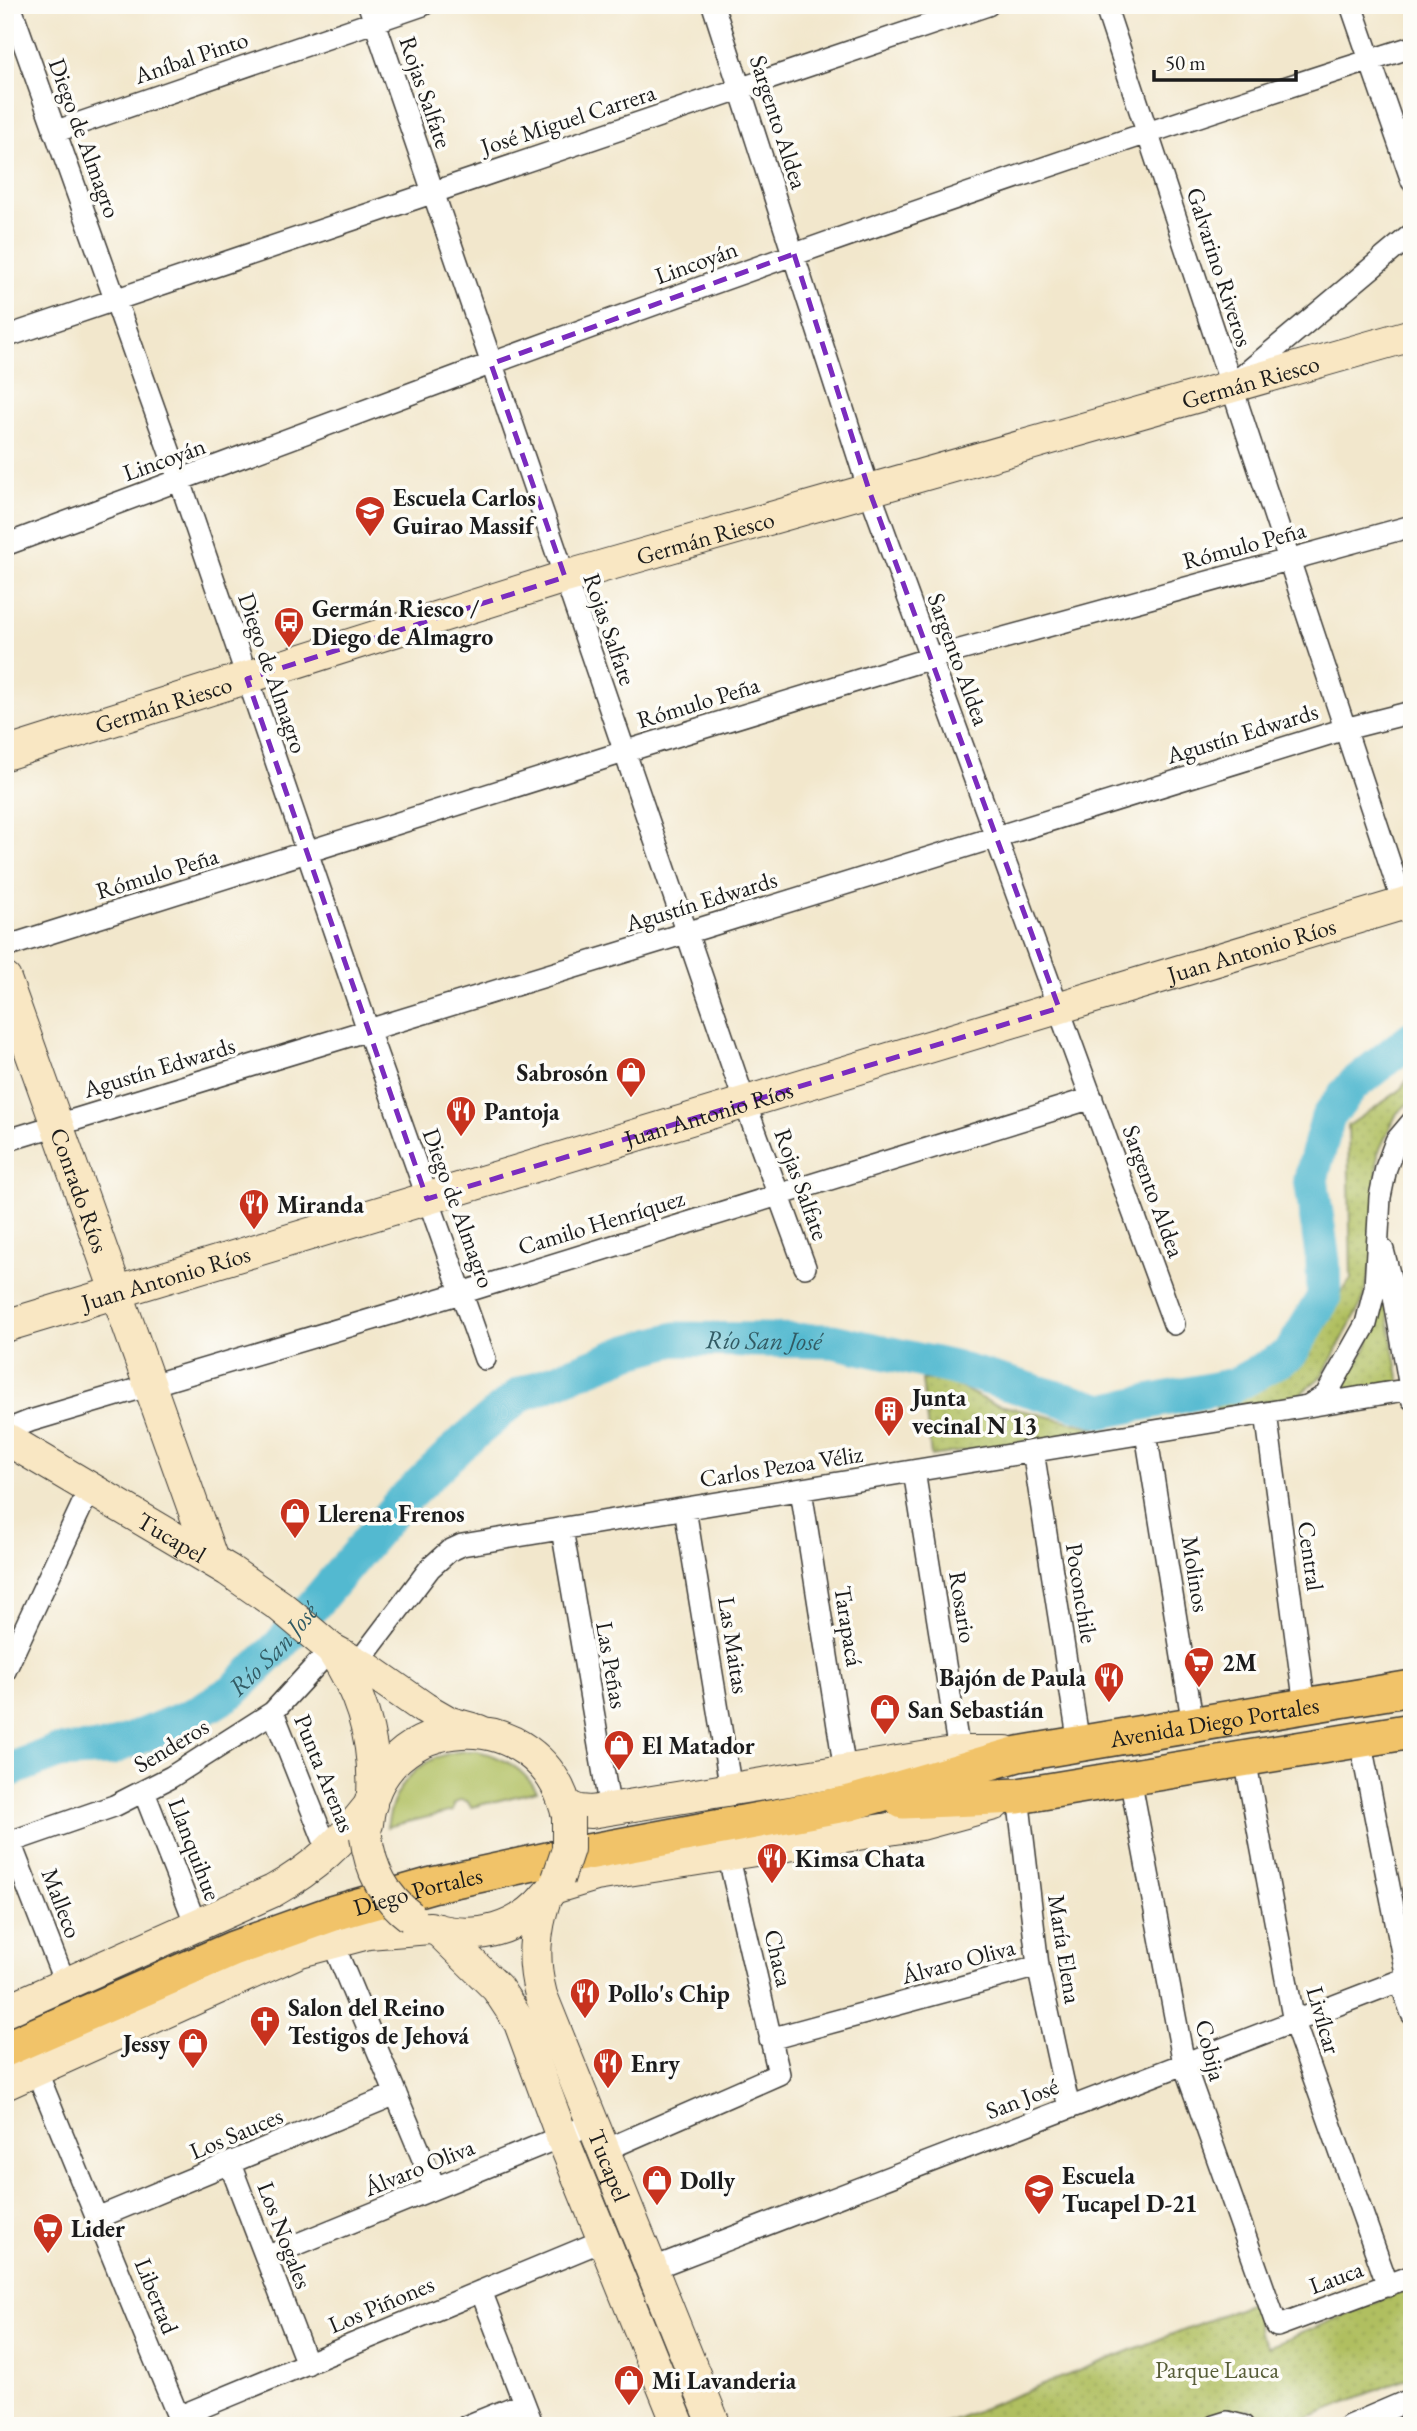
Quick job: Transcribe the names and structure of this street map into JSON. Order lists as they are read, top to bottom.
{
  "streets": {
    "main road": [
      "Germán Riesco",
      "Juan Antonio Ríos",
      "Conrado Ríos",
      "Tucapel",
      "Avenida Diego Portales",
      "Diego Portales"
    ],
    "street": [
      "Aníbal Pinto",
      "Rojas Salfate",
      "José Miguel Carrera",
      "Sargento Aldea",
      "Diego de Almagro",
      "Lincoyán",
      "Galvarino Riveros",
      "Rómulo Peña",
      "Agustín Edwards",
      "Camilo Henríquez",
      "Carlos Pezoa Véliz",
      "Central",
      "Molinos",
      "Poconchile",
      "Rosario",
      "Tarapacá",
      "Las Maitas",
      "Las Peñas",
      "Senderos",
      "Punta Arenas",
      "Llanquihue",
      "Malleco",
      "María Elena",
      "Chaca",
      "Álvaro Oliva",
      "Livílcar",
      "Cobija",
      "San José",
      "Los Sauces",
      "Los Nogales",
      "Lauca",
      "Libertad",
      "Los Piñones"
    ]
  },
  "crossings": [
    ["Aníbal Pinto", "Rojas Salfate"],
    ["Aníbal Pinto", "Diego de Almagro"],
    ["Rojas Salfate", "José Miguel Carrera"],
    ["Rojas Salfate", "Lincoyán"],
    ["Rojas Salfate", "Germán Riesco"],
    ["Rojas Salfate", "Rómulo Peña"],
    ["Rojas Salfate", "Agustín Edwards"],
    ["Rojas Salfate", "Juan Antonio Ríos"],
    ["Rojas Salfate", "Camilo Henríquez"],
    ["José Miguel Carrera", "Sargento Aldea"],
    ["José Miguel Carrera", "Diego de Almagro"],
    ["Sargento Aldea", "Lincoyán"],
    ["Sargento Aldea", "Germán Riesco"],
    ["Sargento Aldea", "Rómulo Peña"],
    ["Sargento Aldea", "Agustín Edwards"],
    ["Sargento Aldea", "Juan Antonio Ríos"],
    ["Sargento Aldea", "Camilo Henríquez"],
    ["Diego de Almagro", "Lincoyán"],
    ["Diego de Almagro", "Germán Riesco"],
    ["Diego de Almagro", "Rómulo Peña"],
    ["Diego de Almagro", "Agustín Edwards"],
    ["Diego de Almagro", "Juan Antonio Ríos"],
    ["Diego de Almagro", "Camilo Henríquez"],
    ["Lincoyán", "Galvarino Riveros"],
    ["Galvarino Riveros", "Germán Riesco"],
    ["Galvarino Riveros", "Rómulo Peña"],
    ["Galvarino Riveros", "Agustín Edwards"],
    ["Galvarino Riveros", "Juan Antonio Ríos"],
    ["Agustín Edwards", "Conrado Ríos"],
    ["Juan Antonio Ríos", "Conrado Ríos"],
    ["Conrado Ríos", "Camilo Henríquez"],
    ["Conrado Ríos", "Tucapel"],
    ["Carlos Pezoa Véliz", "Tucapel"],
    ["Carlos Pezoa Véliz", "Central"],
    ["Carlos Pezoa Véliz", "Molinos"],
    ["Carlos Pezoa Véliz", "Poconchile"],
    ["Carlos Pezoa Véliz", "Rosario"],
    ["Carlos Pezoa Véliz", "Tarapacá"],
    ["Carlos Pezoa Véliz", "Las Maitas"],
    ["Carlos Pezoa Véliz", "Las Peñas"],
    ["Carlos Pezoa Véliz", "Senderos"],
    ["Tucapel", "Senderos"],
    ["Tucapel", "Diego Portales"],
    ["Tucapel", "Álvaro Oliva"],
    ["Tucapel", "San José"],
    ["Tucapel", "Los Piñones"],
    ["Central", "Avenida Diego Portales"],
    ["Molinos", "Avenida Diego Portales"],
    ["Poconchile", "Avenida Diego Portales"],
    ["Rosario", "Diego Portales"],
    ["Tarapacá", "Diego Portales"],
    ["Las Maitas", "Diego Portales"],
    ["Las Peñas", "Diego Portales"],
    ["Avenida Diego Portales", "Diego Portales"],
    ["Avenida Diego Portales", "María Elena"],
    ["Avenida Diego Portales", "Livílcar"],
    ["Avenida Diego Portales", "Cobija"],
    ["Senderos", "Punta Arenas"],
    ["Senderos", "Llanquihue"],
    ["Senderos", "Malleco"],
    ["Diego Portales", "María Elena"],
    ["Diego Portales", "Libertad"],
    ["María Elena", "Álvaro Oliva"],
    ["María Elena", "San José"],
    ["Chaca", "Álvaro Oliva"],
    ["Álvaro Oliva", "Los Nogales"],
    ["Livílcar", "San José"],
    ["Livílcar", "Lauca"],
    ["Cobija", "San José"],
    ["Cobija", "Lauca"],
    ["Los Sauces", "Los Nogales"],
    ["Los Sauces", "Libertad"],
    ["Los Nogales", "Los Piñones"],
    ["Libertad", "Los Piñones"]
  ],
  "water": ["Río San José"],
  "parks": ["Parque Lauca"],
  "places": {
    "school or university": ["Escuela Carlos Guirao Massif", "Escuela Tucapel D-21"],
    "bus stop": ["Germán Riesco / Diego de Almagro"],
    "shop": [
      "Sabrosón",
      "Llerena Frenos",
      "San Sebastián",
      "El Matador",
      "Jessy",
      "Dolly",
      "Mi Lavanderia"
    ],
    "restaurant": [
      "Pantoja",
      "Miranda",
      "Bajón de Paula",
      "Kimsa Chata",
      "Pollo's Chip",
      "Enry"
    ],
    "building": ["Junta vecinal N 13"],
    "supermarket": ["2M", "Lider"],
    "church": ["Salon del Reino Testigos de Jehová"]
  },
  "scale_bar": "50 m"
}
